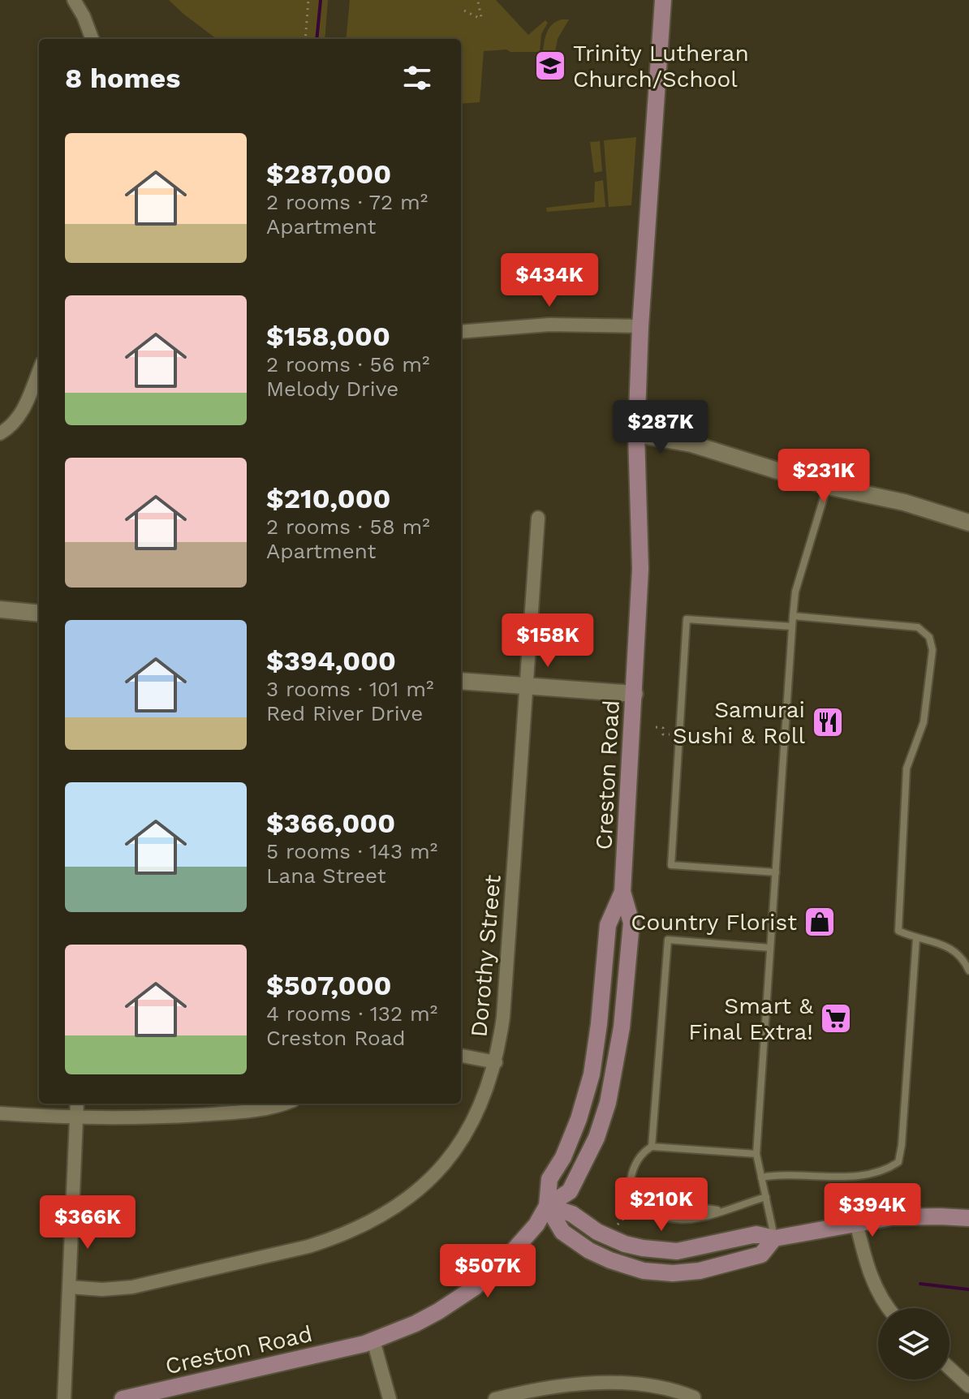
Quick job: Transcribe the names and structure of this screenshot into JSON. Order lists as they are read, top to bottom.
{
  "streets": {
    "main road": ["Creston Road"],
    "street": ["Dorothy Street"]
  },
  "places": {
    "school or university": ["Trinity Lutheran Church/School"],
    "restaurant": ["Samurai Sushi & Roll"],
    "shop": ["Country Florist"],
    "supermarket": ["Smart & Final Extra!"]
  },
  "page": {
    "heading": "8 homes",
    "list": [
      {
        "name": "$287,000",
        "note": "2 rooms · 72 m² · Apartment"
      },
      {
        "name": "$158,000",
        "note": "2 rooms · 56 m² · Melody Drive"
      },
      {
        "name": "$210,000",
        "note": "2 rooms · 58 m² · Apartment"
      },
      {
        "name": "$394,000",
        "note": "3 rooms · 101 m² · Red River Drive"
      },
      {
        "name": "$366,000",
        "note": "5 rooms · 143 m² · Lana Street"
      },
      {
        "name": "$507,000",
        "note": "4 rooms · 132 m² · Creston Road"
      }
    ],
    "price": [
      "$434K",
      "$287K",
      "$231K",
      "$158K",
      "$210K",
      "$394K",
      "$366K",
      "$507K"
    ]
  }
}
